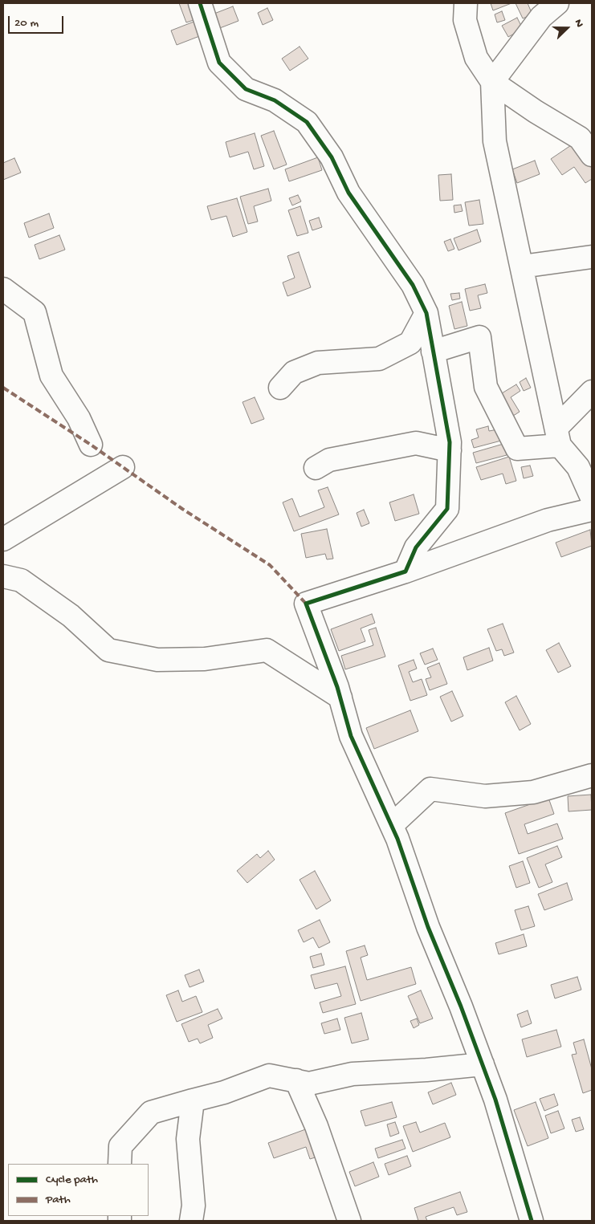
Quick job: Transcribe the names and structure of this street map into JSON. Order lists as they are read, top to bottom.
{
  "legend": ["Cycle path", "Path"],
  "scale_bar": "20 m",
  "north": "right"
}
